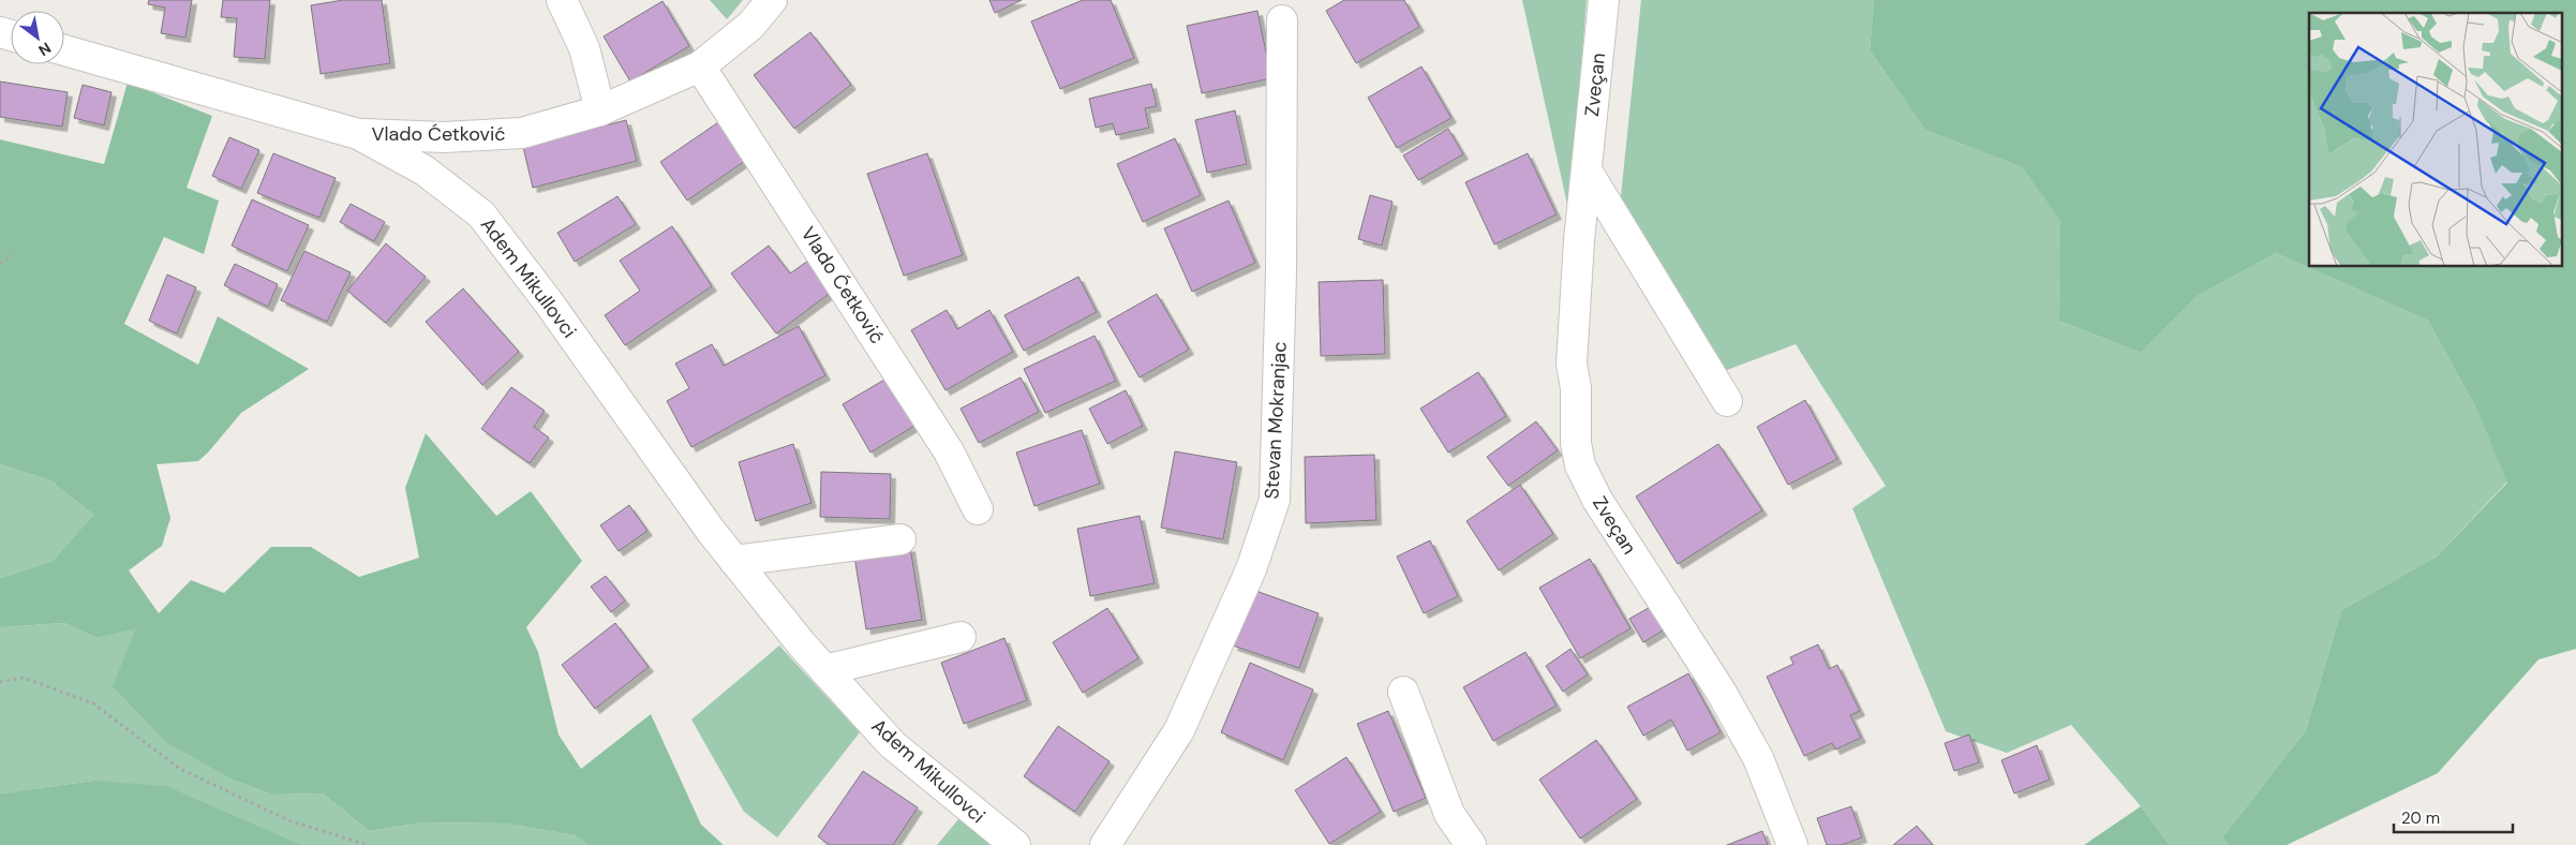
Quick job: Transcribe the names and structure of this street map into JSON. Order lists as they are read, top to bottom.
{
  "streets": {
    "street": [
      "Zveçan",
      "Vlado Ćetković",
      "Adem Mikullovci",
      "Stevan Mokranjac"
    ]
  },
  "crossings": [
    ["Vlado Ćetković", "Adem Mikullovci"]
  ],
  "scale_bar": "20 m",
  "north": "bottom right"
}
